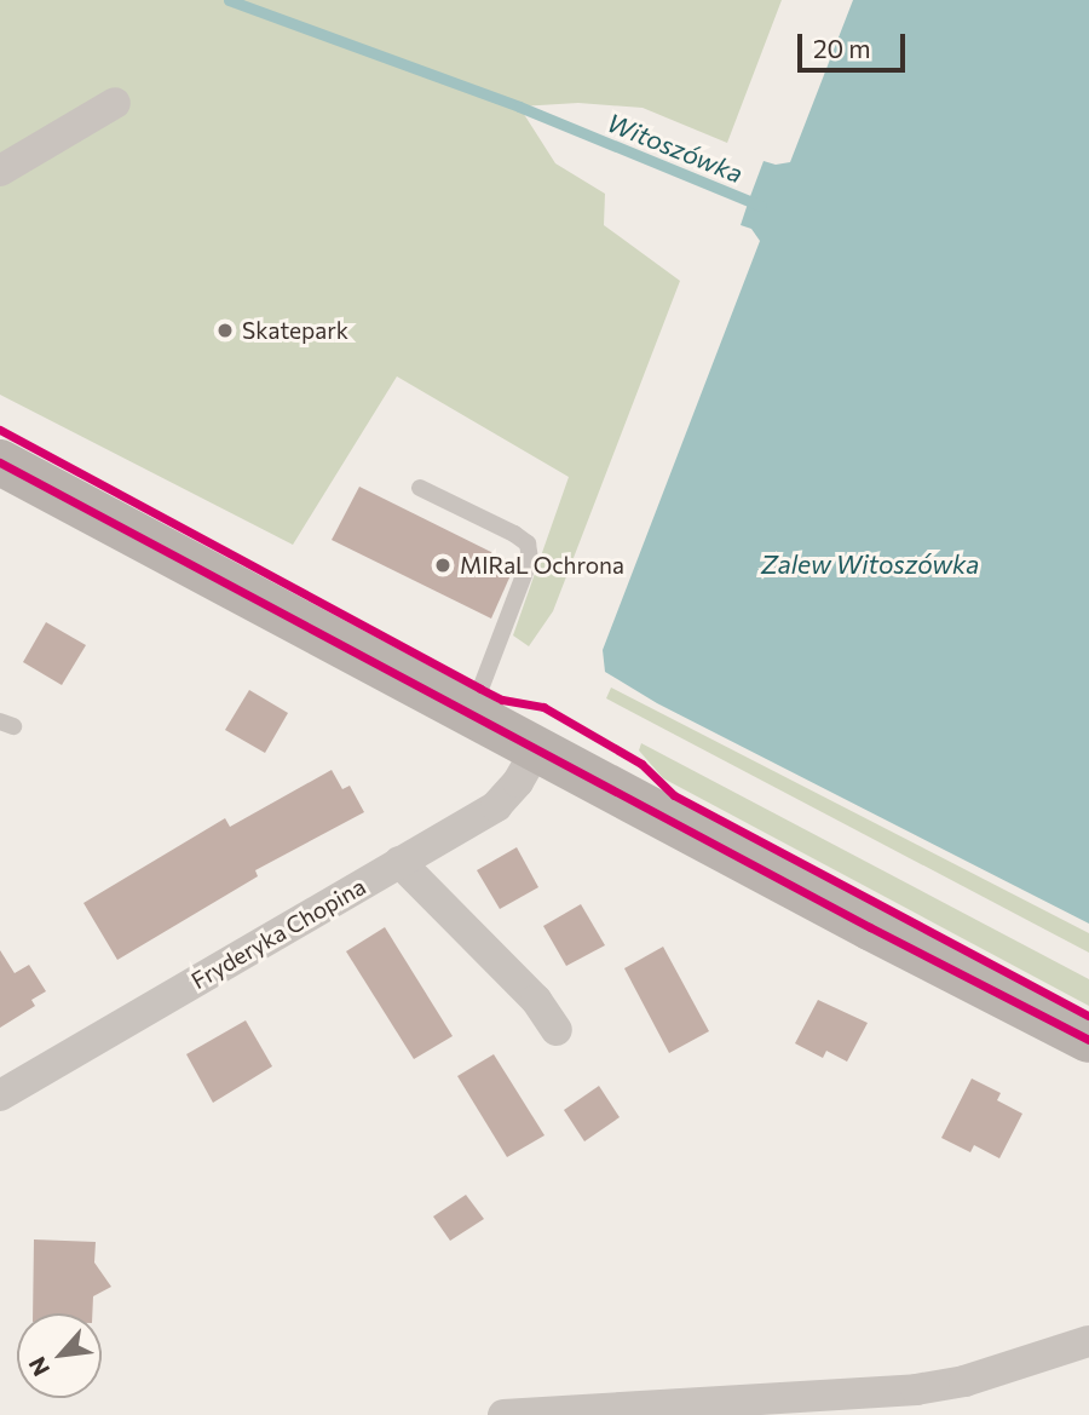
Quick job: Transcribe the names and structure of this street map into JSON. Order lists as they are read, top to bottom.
{
  "streets": {
    "street": ["Fryderyka Chopina"]
  },
  "water": ["Witoszówka", "Zalew Witoszówka"],
  "places": ["Skatepark", "MIRaL Ochrona"],
  "scale_bar": "20 m",
  "north": "bottom left"
}
